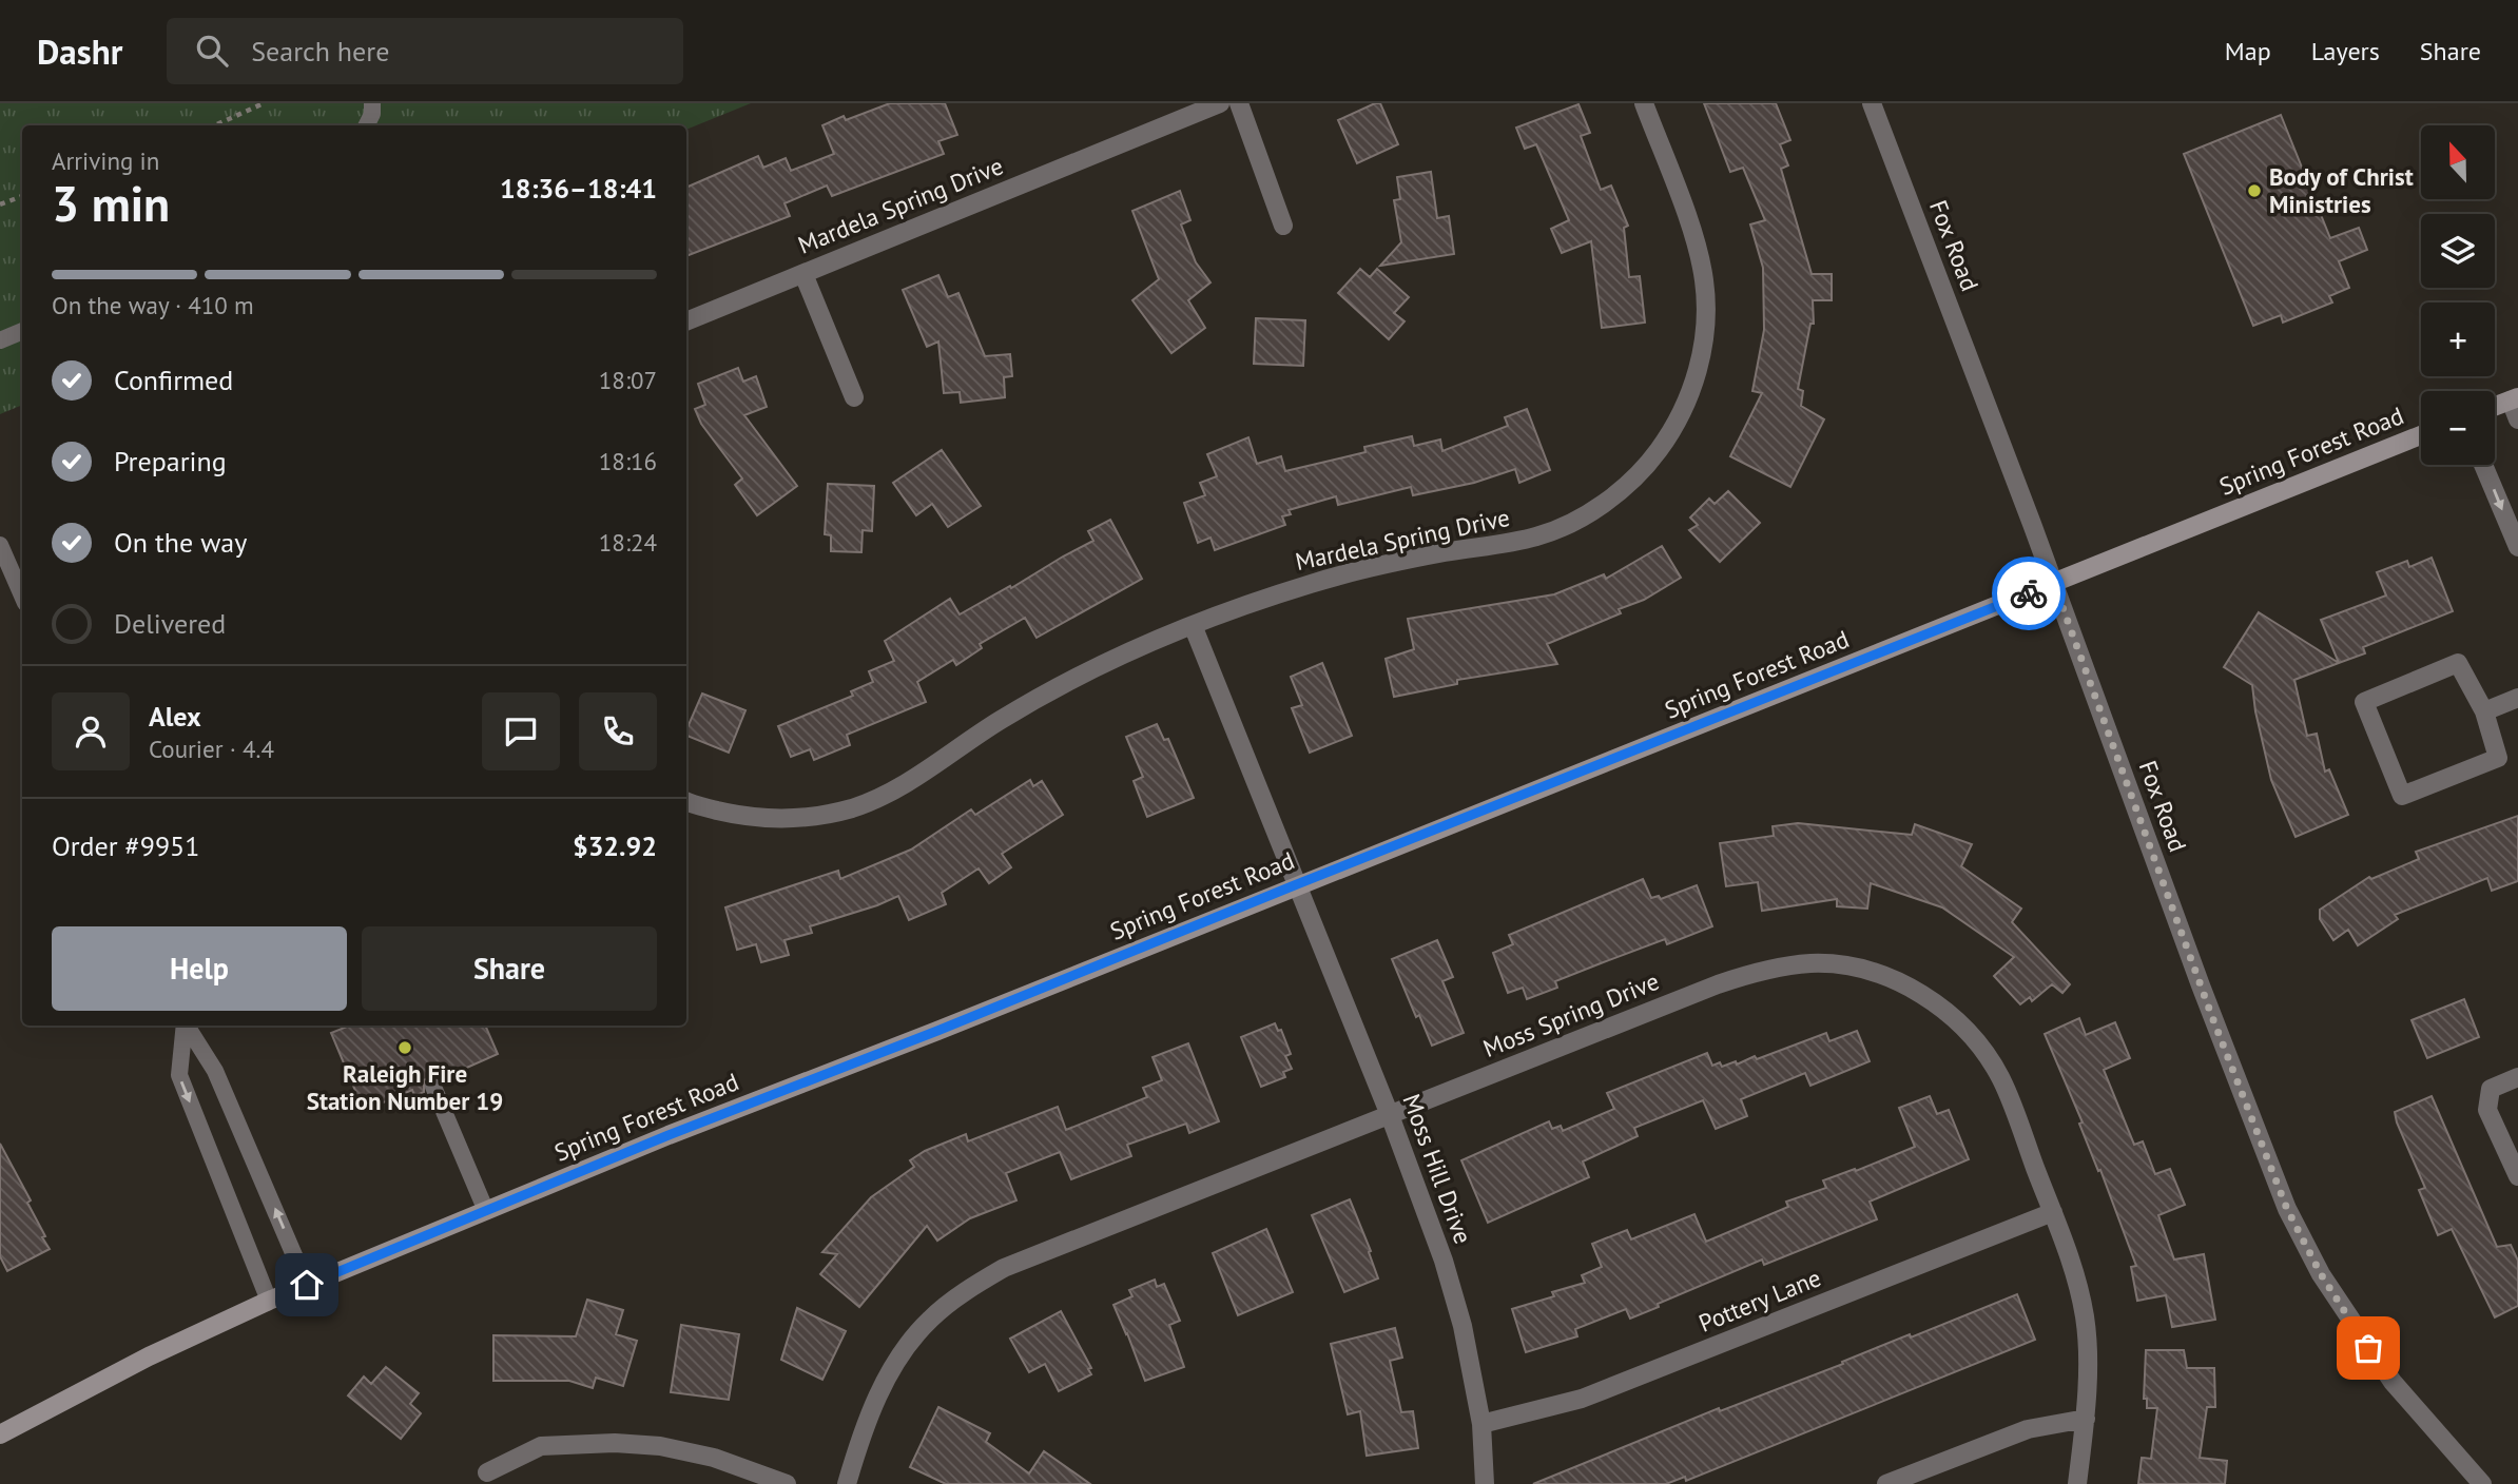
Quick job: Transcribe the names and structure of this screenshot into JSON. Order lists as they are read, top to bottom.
{
  "streets": {
    "main road": ["Spring Forest Road"],
    "street": [
      "Mardela Spring Drive",
      "Fox Road",
      "Moss Spring Drive",
      "Moss Hill Drive",
      "Pottery Lane"
    ]
  },
  "crossings": [
    ["Mardela Spring Drive", "Moss Hill Drive"],
    ["Fox Road", "Spring Forest Road"],
    ["Spring Forest Road", "Moss Hill Drive"],
    ["Moss Spring Drive", "Moss Hill Drive"],
    ["Moss Spring Drive", "Pottery Lane"],
    ["Moss Hill Drive", "Pottery Lane"]
  ],
  "places": ["Body of Christ Ministries", "Raleigh Fire Station Number 19"],
  "north": "top",
  "page": {
    "header": "Dashr",
    "search": "Search here",
    "nav": ["Map", "Layers", "Share"],
    "map_buttons": ["+", "−"],
    "heading": ["3 min", "Arriving in", "18:36–18:41"],
    "panel": [
      "Alex",
      "Courier · 4.4",
      "Order #9951",
      "$32.92"
    ],
    "bar": "On the way · 410 m",
    "list": [
      ["Confirmed", "18:07"],
      ["Preparing", "18:16"],
      ["On the way", "18:24"],
      "Delivered"
    ],
    "buttons": ["Help", "Share"]
  }
}
